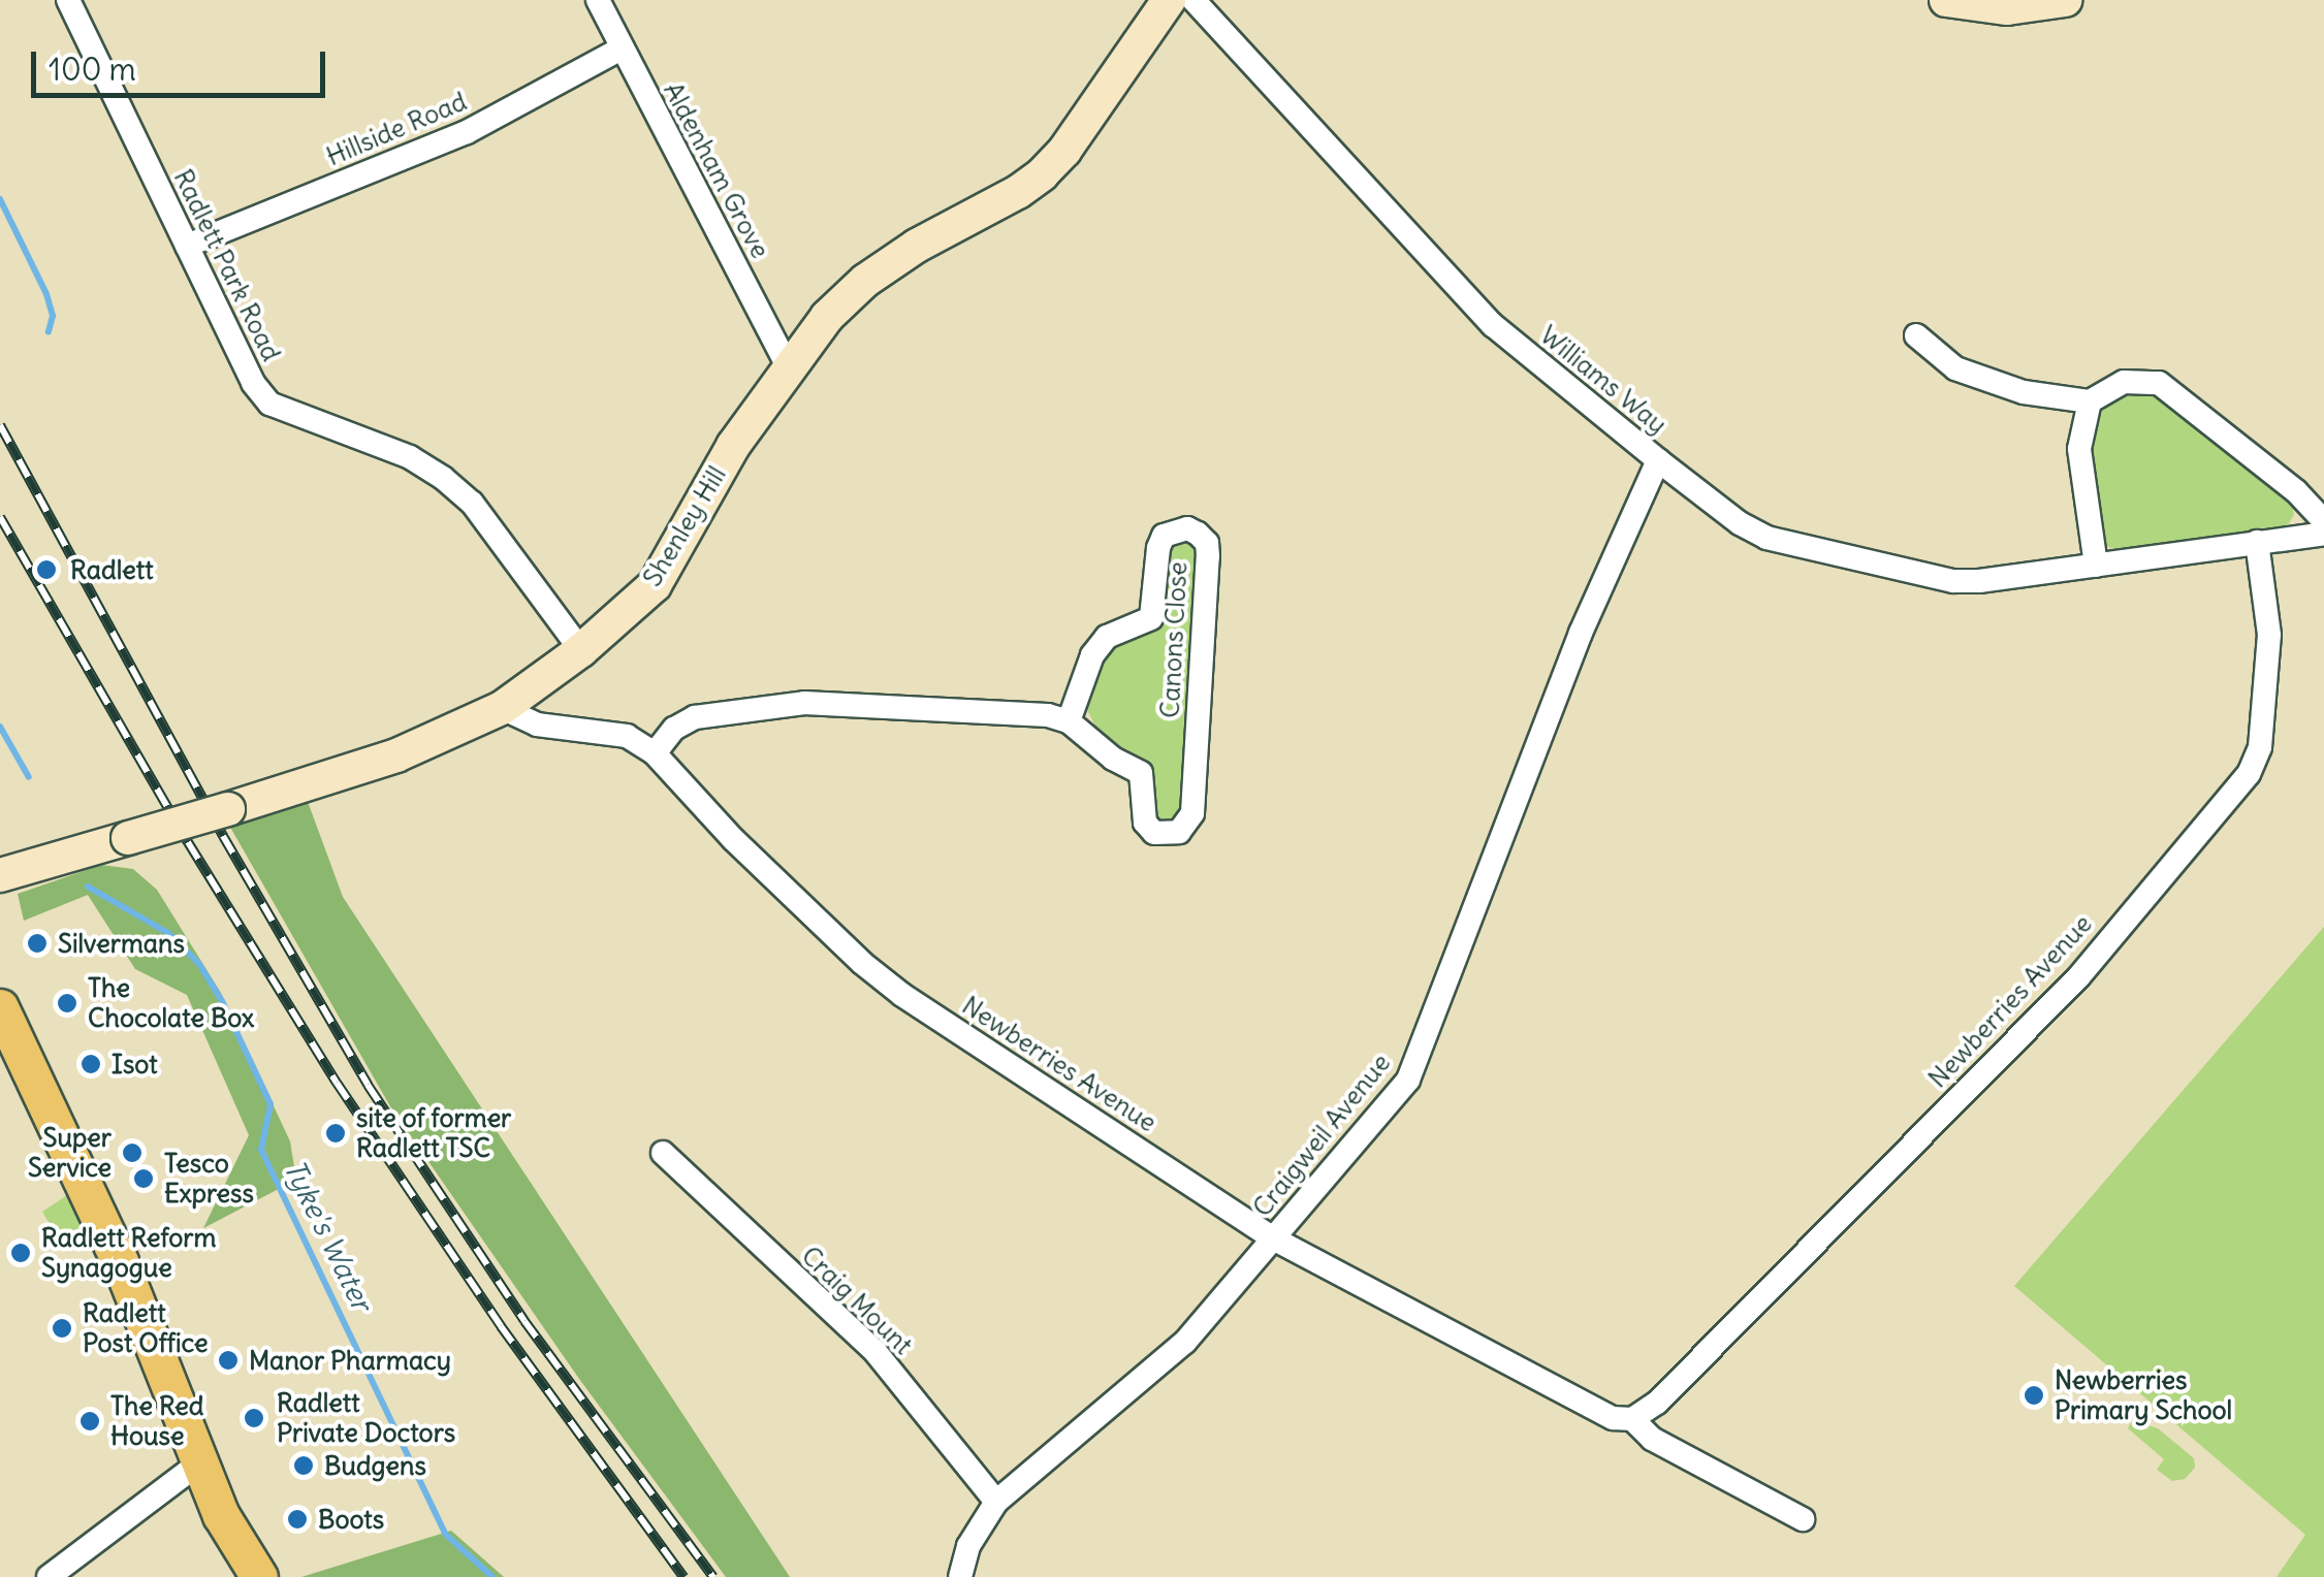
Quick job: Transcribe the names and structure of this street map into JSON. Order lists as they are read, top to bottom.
{
  "streets": {
    "street": [
      "Hillside Road",
      "Aldenham Grove",
      "Radlett Park Road",
      "Williams Way",
      "Shenley Hill",
      "Canons Close",
      "Newberries Avenue",
      "Craigweil Avenue",
      "Craig Mount"
    ]
  },
  "crossings": [
    ["Hillside Road", "Aldenham Grove"],
    ["Hillside Road", "Radlett Park Road"],
    ["Aldenham Grove", "Shenley Hill"],
    ["Radlett Park Road", "Shenley Hill"],
    ["Williams Way", "Shenley Hill"],
    ["Williams Way", "Newberries Avenue"],
    ["Williams Way", "Craigweil Avenue"],
    ["Shenley Hill", "Newberries Avenue"],
    ["Newberries Avenue", "Craigweil Avenue"],
    ["Craigweil Avenue", "Craig Mount"]
  ],
  "water": ["Tyke's Water"],
  "places": [
    "Radlett",
    "Silvermans",
    "The Chocolate Box",
    "Isot",
    "site of former Radlett TSC",
    "Super Service",
    "Tesco Express",
    "Radlett Reform Synagogue",
    "Radlett Post Office",
    "Manor Pharmacy",
    "Newberries Primary School",
    "Radlett Private Doctors",
    "The Red House",
    "Budgens",
    "Boots"
  ],
  "scale_bar": "100 m"
}
